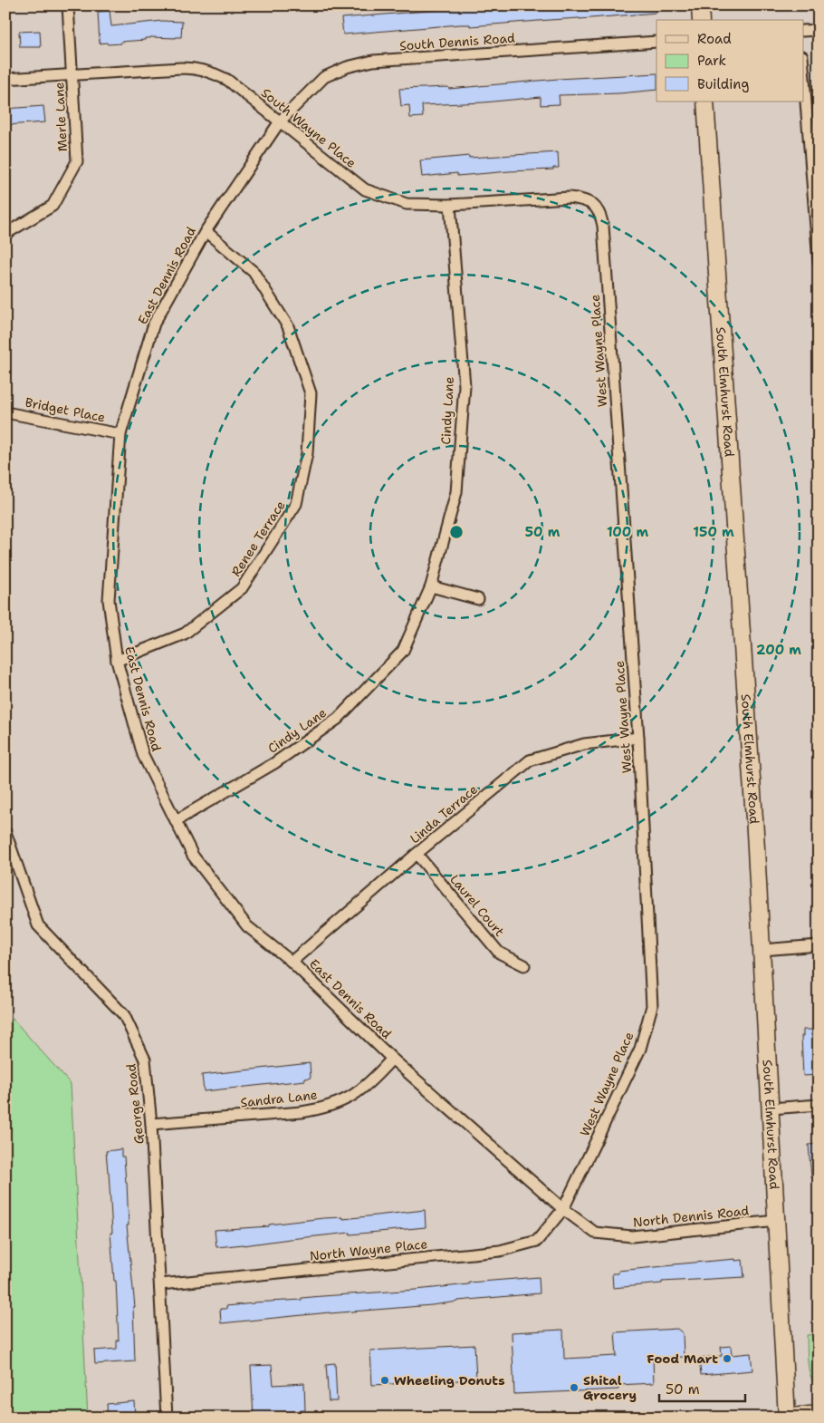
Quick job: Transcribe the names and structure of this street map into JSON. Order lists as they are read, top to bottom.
{
  "streets": {
    "main road": ["South Elmhurst Road"],
    "street": [
      "South Dennis Road",
      "Merle Lane",
      "South Wayne Place",
      "East Dennis Road",
      "West Wayne Place",
      "Bridget Place",
      "Cindy Lane",
      "Renee Terrace",
      "Linda Terrace",
      "Laurel Court",
      "Sandra Lane",
      "George Road",
      "North Dennis Road",
      "North Wayne Place"
    ]
  },
  "crossings": [
    ["South Dennis Road", "South Wayne Place"],
    ["South Dennis Road", "East Dennis Road"],
    ["Merle Lane", "South Wayne Place"],
    ["South Wayne Place", "East Dennis Road"],
    ["South Wayne Place", "West Wayne Place"],
    ["South Wayne Place", "Cindy Lane"],
    ["East Dennis Road", "West Wayne Place"],
    ["East Dennis Road", "Bridget Place"],
    ["East Dennis Road", "Cindy Lane"],
    ["East Dennis Road", "Renee Terrace"],
    ["East Dennis Road", "Linda Terrace"],
    ["East Dennis Road", "Sandra Lane"],
    ["East Dennis Road", "North Dennis Road"],
    ["East Dennis Road", "North Wayne Place"],
    ["West Wayne Place", "Linda Terrace"],
    ["West Wayne Place", "North Dennis Road"],
    ["West Wayne Place", "North Wayne Place"],
    ["South Elmhurst Road", "North Dennis Road"],
    ["Linda Terrace", "Laurel Court"],
    ["Sandra Lane", "George Road"],
    ["George Road", "North Wayne Place"],
    ["North Dennis Road", "North Wayne Place"]
  ],
  "places": ["Food Mart", "Wheeling Donuts", "Shital Grocery"],
  "legend": ["Road", "Park", "Building"],
  "scale_bar": "50 m",
  "rings": [
    "50 m",
    "100 m",
    "150 m",
    "200 m"
  ]
}
